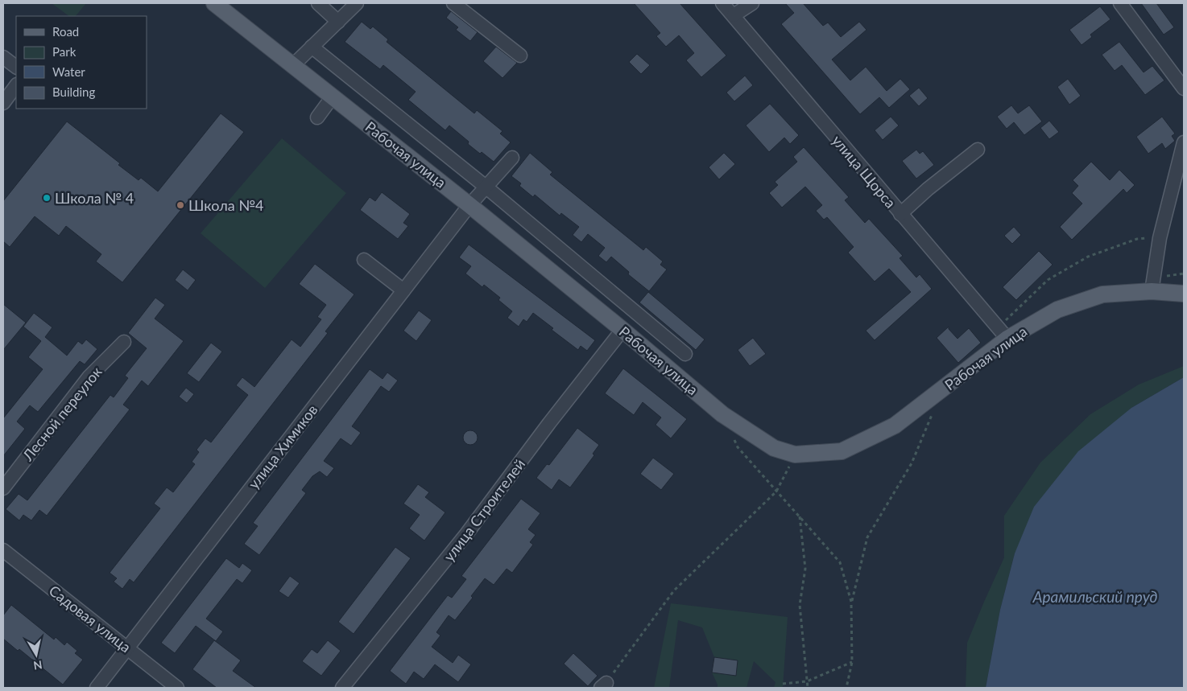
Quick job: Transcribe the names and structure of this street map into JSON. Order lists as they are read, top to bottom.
{
  "streets": {
    "main road": ["Рабочая улица"],
    "street": [
      "улица Щорса",
      "Лесной переулок",
      "улица Химиков",
      "улица Строителей",
      "Садовая улица"
    ]
  },
  "crossings": [
    ["Рабочая улица", "улица Щорса"],
    ["Рабочая улица", "улица Химиков"],
    ["Рабочая улица", "улица Строителей"],
    ["улица Химиков", "Садовая улица"]
  ],
  "water": ["Арамильский пруд"],
  "places": ["Школа № 4", "Школа №4"],
  "legend": [
    "Road",
    "Park",
    "Water",
    "Building"
  ],
  "north": "bottom"
}
